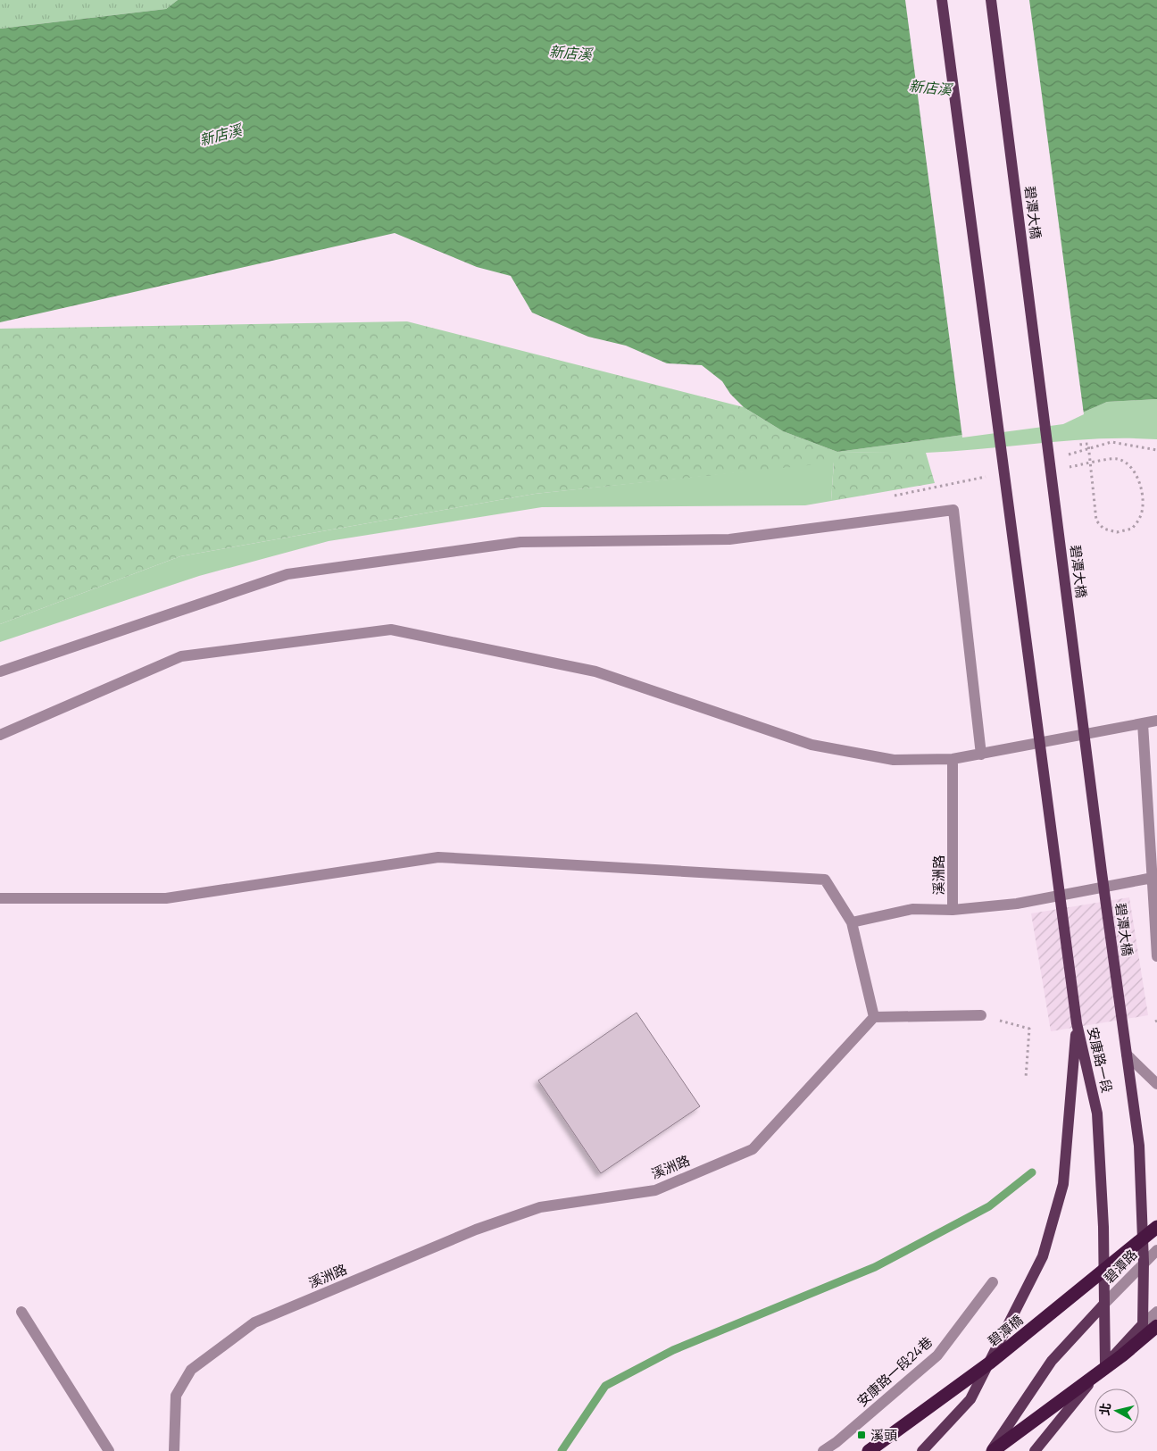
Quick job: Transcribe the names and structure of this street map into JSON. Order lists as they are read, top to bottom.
{
  "streets": {
    "highway": ["碧潭橋"],
    "main road": ["碧潭大橋", "安康路一段"],
    "street": ["溪洲路", "碧潭路", "安康路一段24巷"]
  },
  "crossings": [
    ["碧潭大橋", "碧潭路"],
    ["安康路一段", "碧潭路"]
  ],
  "water": ["新店溪"],
  "places": {
    "transit": ["溪頭"]
  },
  "north": "left"
}
